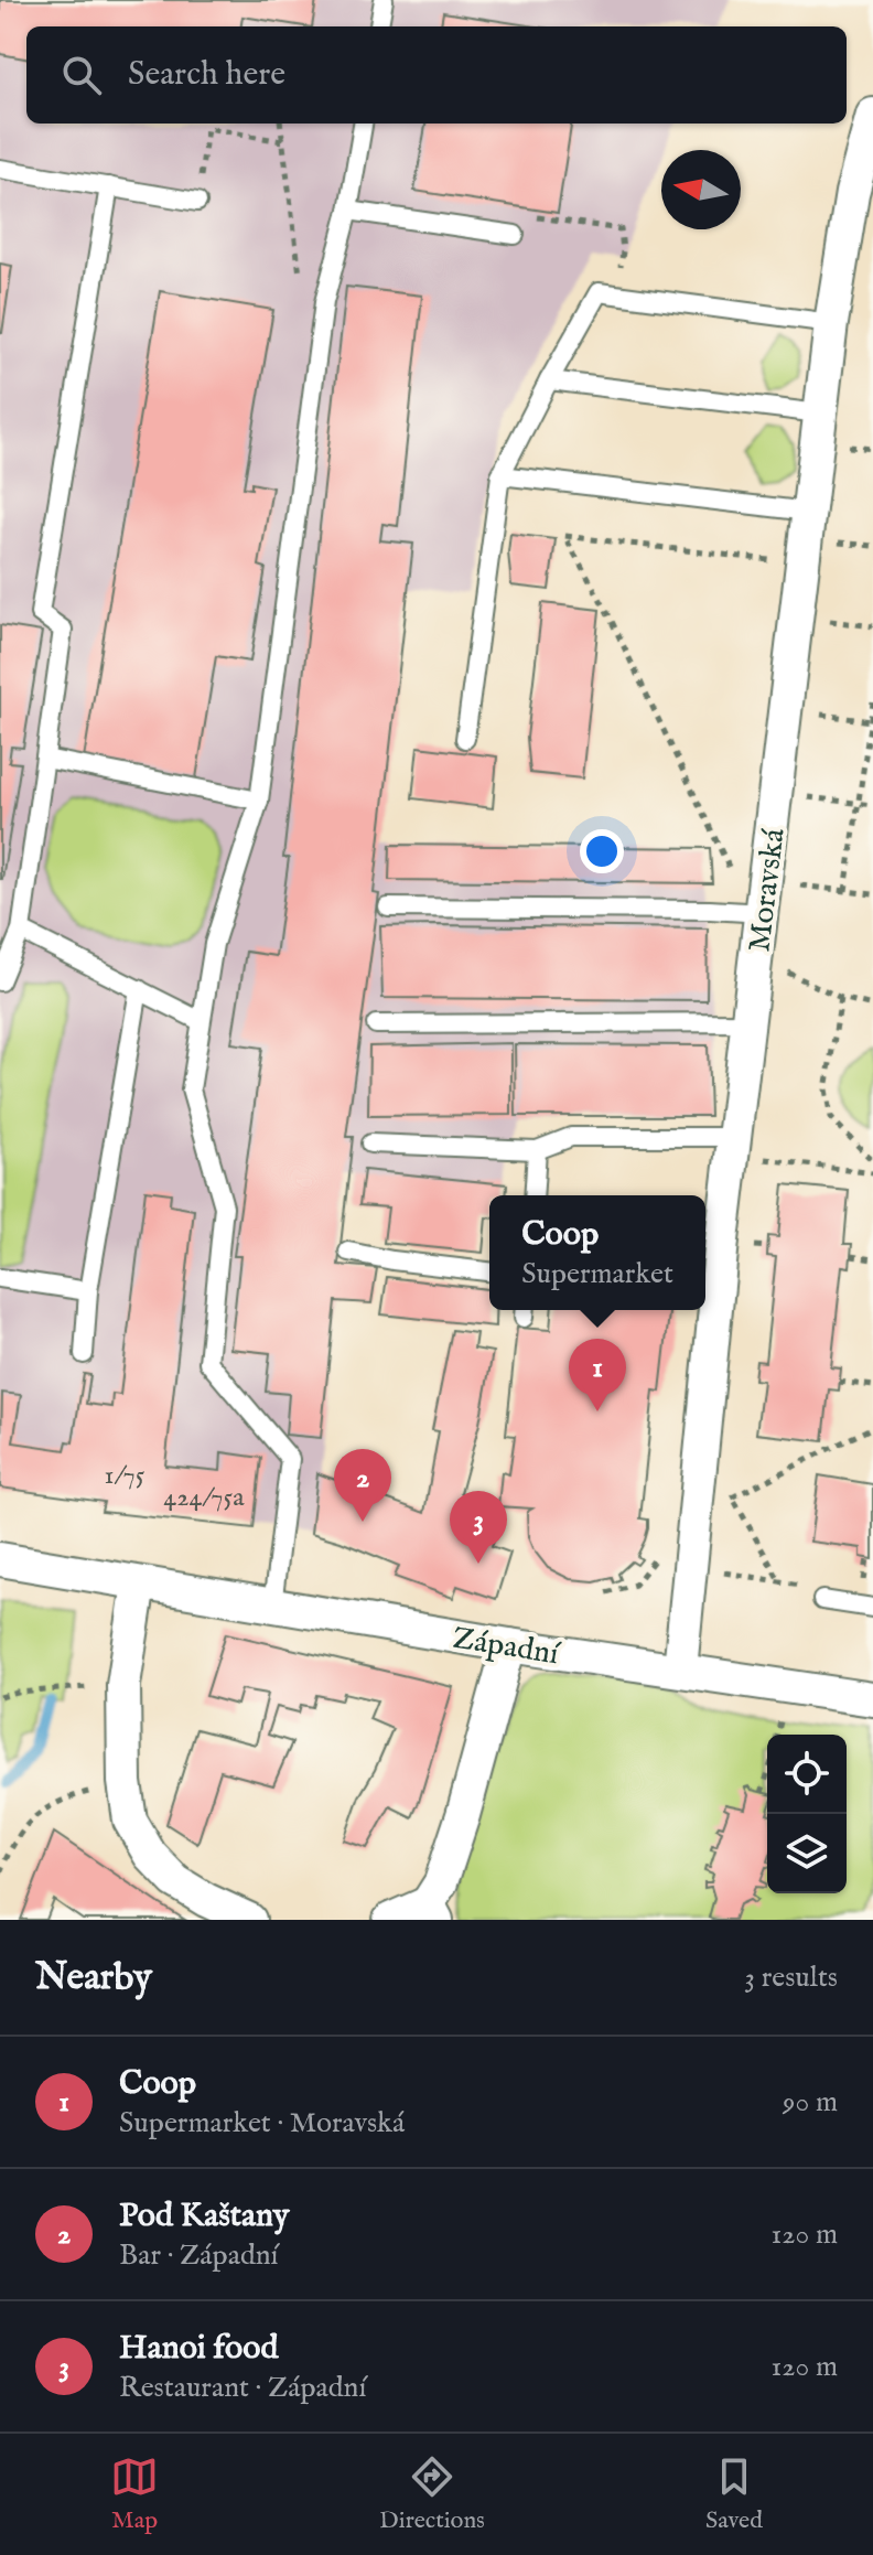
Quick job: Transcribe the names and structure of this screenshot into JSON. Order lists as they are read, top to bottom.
{
  "streets": {
    "street": ["Moravská", "Západní"]
  },
  "crossings": [
    ["Moravská", "Západní"]
  ],
  "house_numbers": ["1/75", "424/75a"],
  "north": "left",
  "page": {
    "search": "Search here",
    "popup": ["Coop", "Supermarket"],
    "pins": ["1", "2", "3"],
    "heading": ["Nearby", "3 results"],
    "list": [
      {
        "mark": "1",
        "name": "Coop",
        "note": "Supermarket · Moravská",
        "value": "90 m"
      },
      {
        "mark": "2",
        "name": "Pod Kaštany",
        "note": "Bar · Západní",
        "value": "120 m"
      },
      {
        "mark": "3",
        "name": "Hanoi food",
        "note": "Restaurant · Západní",
        "value": "120 m"
      }
    ],
    "nav": ["Map", "Directions", "Saved"]
  }
}
